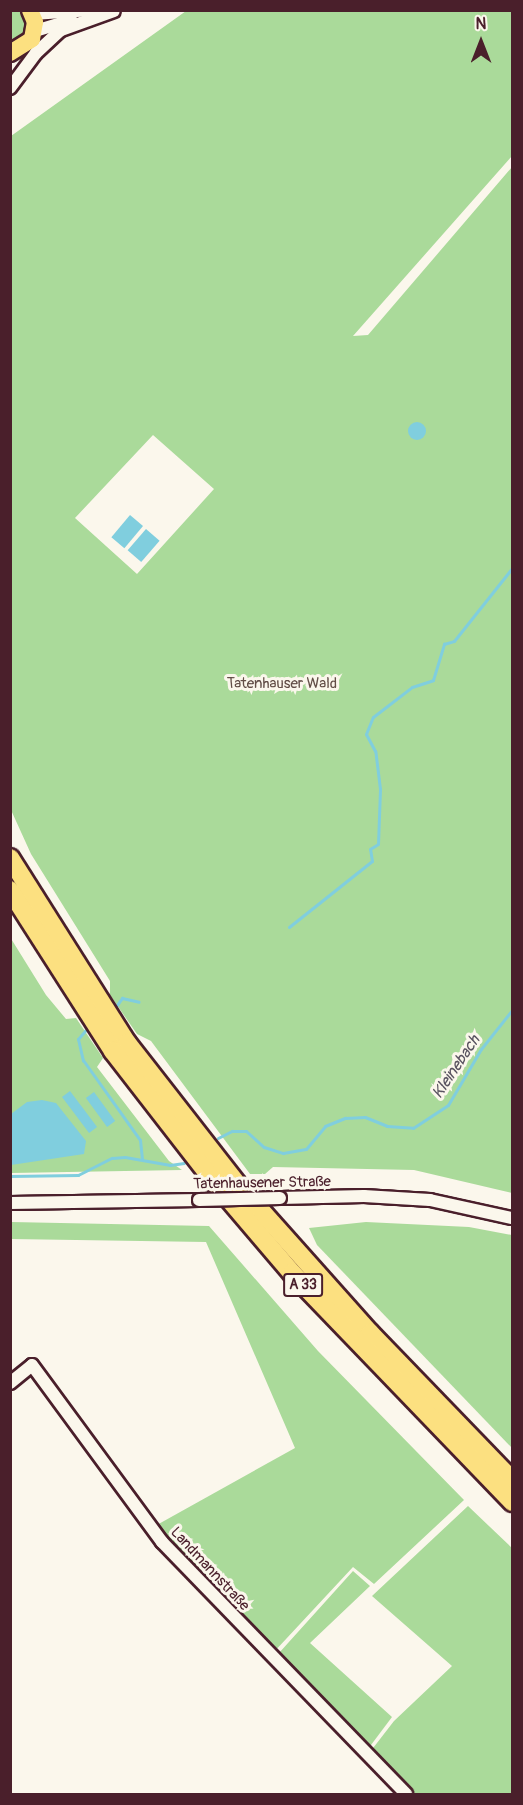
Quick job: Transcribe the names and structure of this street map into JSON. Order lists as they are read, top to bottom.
{
  "streets": {
    "highway": ["A 33"],
    "street": ["Tatenhausener Straße", "Landmannstraße"]
  },
  "water": ["Kleinebach"],
  "parks": ["Tatenhauser Wald"],
  "north": "top"
}
